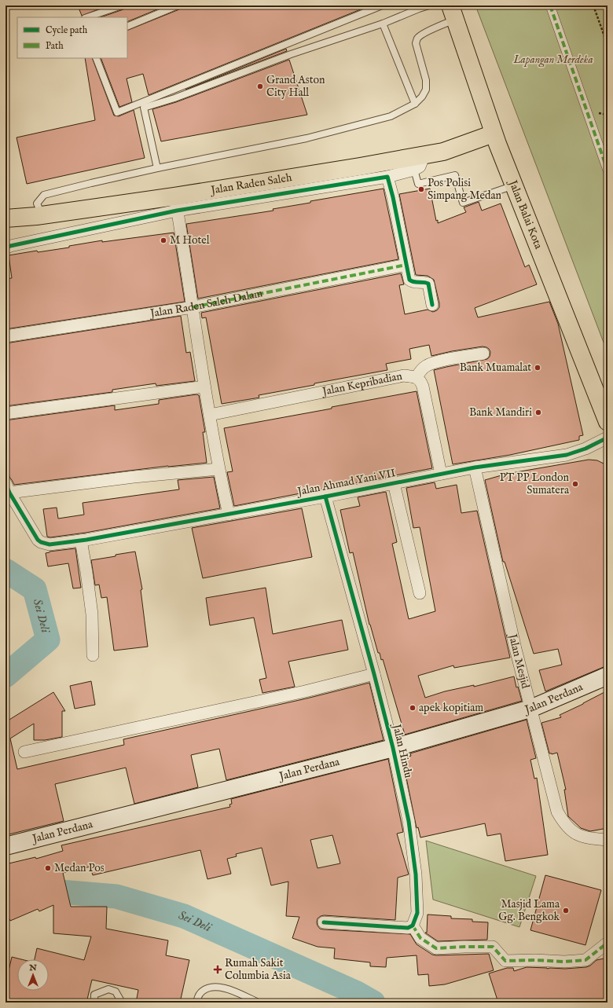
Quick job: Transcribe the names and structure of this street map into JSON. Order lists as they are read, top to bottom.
{
  "streets": {
    "main road": ["Jalan Raden Saleh", "Jalan Balai Kota", "Jalan Perdana"],
    "street": [
      "Jalan Raden Saleh Dalam",
      "Jalan Kepribadian",
      "Jalan Ahmad Yani VII",
      "Jalan Mesjid",
      "Jalan Hindu"
    ]
  },
  "crossings": [
    ["Jalan Raden Saleh", "Jalan Balai Kota"],
    ["Jalan Kepribadian", "Jalan Ahmad Yani VII"],
    ["Jalan Ahmad Yani VII", "Jalan Mesjid"],
    ["Jalan Ahmad Yani VII", "Jalan Hindu"],
    ["Jalan Mesjid", "Jalan Perdana"],
    ["Jalan Perdana", "Jalan Hindu"]
  ],
  "water": ["Sei Deli"],
  "parks": ["Lapangan Merdeka"],
  "places": {
    "other": [
      "Grand Aston City Hall",
      "Pos Polisi Simpang Medan",
      "M Hotel",
      "Bank Muamalat",
      "Bank Mandiri",
      "PT PP London Sumatera",
      "apek kopitiam",
      "Medan Pos",
      "Masjid Lama Gg. Bengkok"
    ],
    "health": ["Rumah Sakit Columbia Asia"]
  },
  "legend": ["Cycle path", "Path"],
  "north": "top"
}
